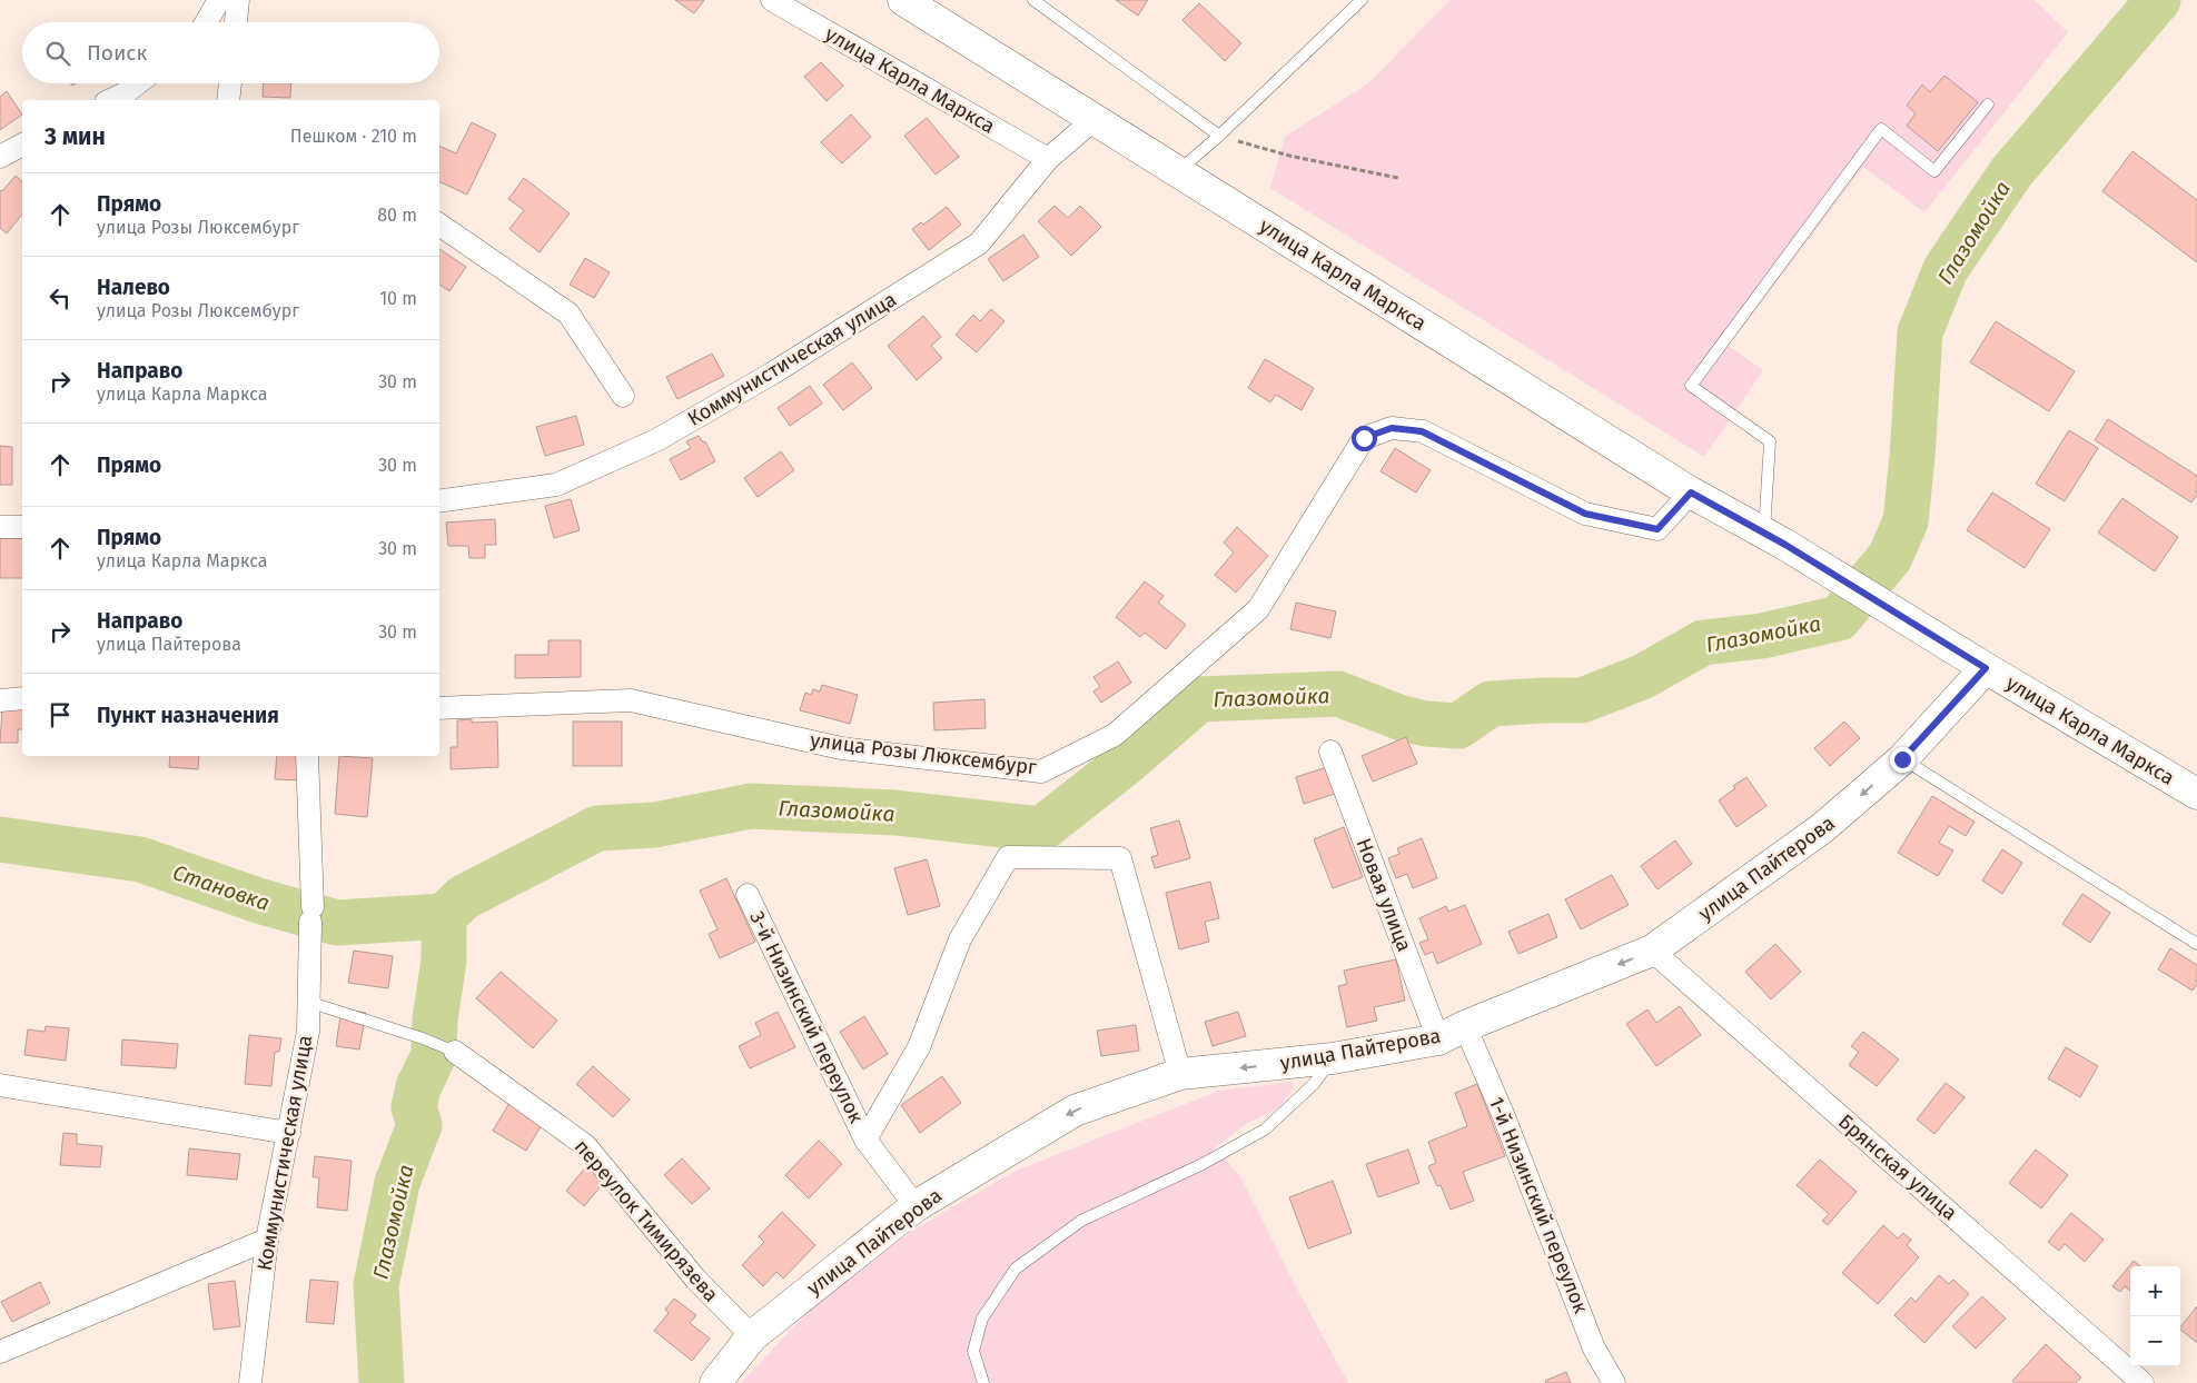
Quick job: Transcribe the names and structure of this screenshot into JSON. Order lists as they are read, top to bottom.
{
  "streets": {
    "main road": ["улица Карла Маркса", "улица Пайтерова"],
    "street": [
      "Коммунистическая улица",
      "улица Розы Люксембург",
      "Новая улица",
      "3-й Низинский переулок",
      "Брянская улица",
      "1-й Низинский переулок",
      "переулок Тимирязева"
    ]
  },
  "crossings": [
    ["улица Карла Маркса", "Коммунистическая улица"],
    ["улица Карла Маркса", "улица Розы Люксембург"],
    ["улица Карла Маркса", "улица Пайтерова"],
    ["улица Пайтерова", "Новая улица"],
    ["улица Пайтерова", "3-й Низинский переулок"],
    ["улица Пайтерова", "Брянская улица"],
    ["улица Пайтерова", "1-й Низинский переулок"],
    ["улица Пайтерова", "переулок Тимирязева"]
  ],
  "one_way": ["улица Пайтерова"],
  "water": ["Глазомойка", "Становка"],
  "page": {
    "search": "Поиск",
    "heading": ["3 мин", "Пешком · 210 m"],
    "list": [
      ["Прямо", "улица Розы Люксембург", "80 m"],
      ["Налево", "улица Розы Люксембург", "10 m"],
      ["Направо", "улица Карла Маркса", "30 m"],
      ["Прямо", "30 m"],
      ["Прямо", "улица Карла Маркса", "30 m"],
      ["Направо", "улица Пайтерова", "30 m"],
      "Пункт назначения"
    ],
    "map_buttons": ["+", "−"]
  }
}
